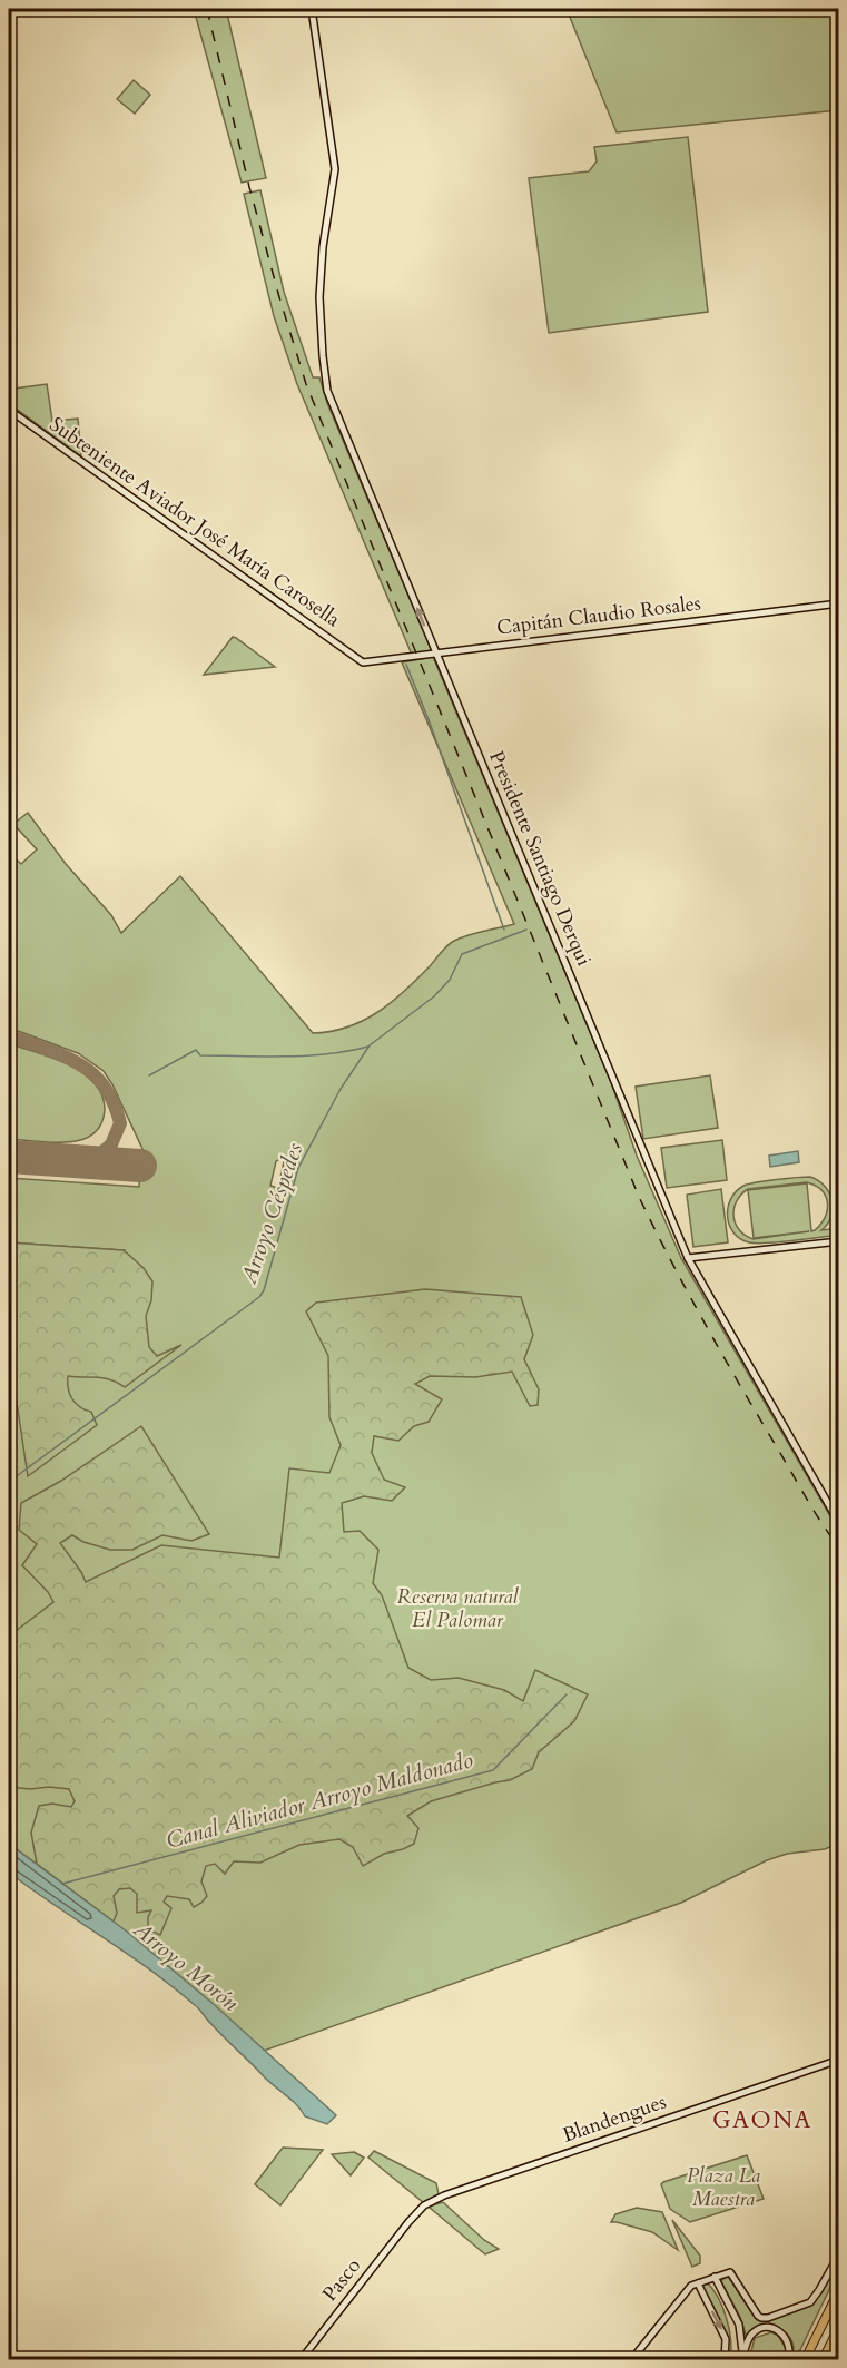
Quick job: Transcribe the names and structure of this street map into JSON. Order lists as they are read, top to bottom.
{
  "streets": {
    "street": [
      "Subteniente Aviador José María Carosella",
      "Capitán Claudio Rosales",
      "Presidente Santiago Derqui",
      "Blandengues",
      "Pasco"
    ]
  },
  "crossings": [
    ["Subteniente Aviador José María Carosella", "Capitán Claudio Rosales"],
    ["Capitán Claudio Rosales", "Presidente Santiago Derqui"],
    ["Blandengues", "Pasco"]
  ],
  "one_way": ["Presidente Santiago Derqui"],
  "districts": ["GAONA"],
  "water": ["Arroyo Céspedes", "Canal Aliviador Arroyo Maldonado", "Arroyo Morón"],
  "parks": ["Reserva natural El Palomar", "Plaza La Maestra"]
}
